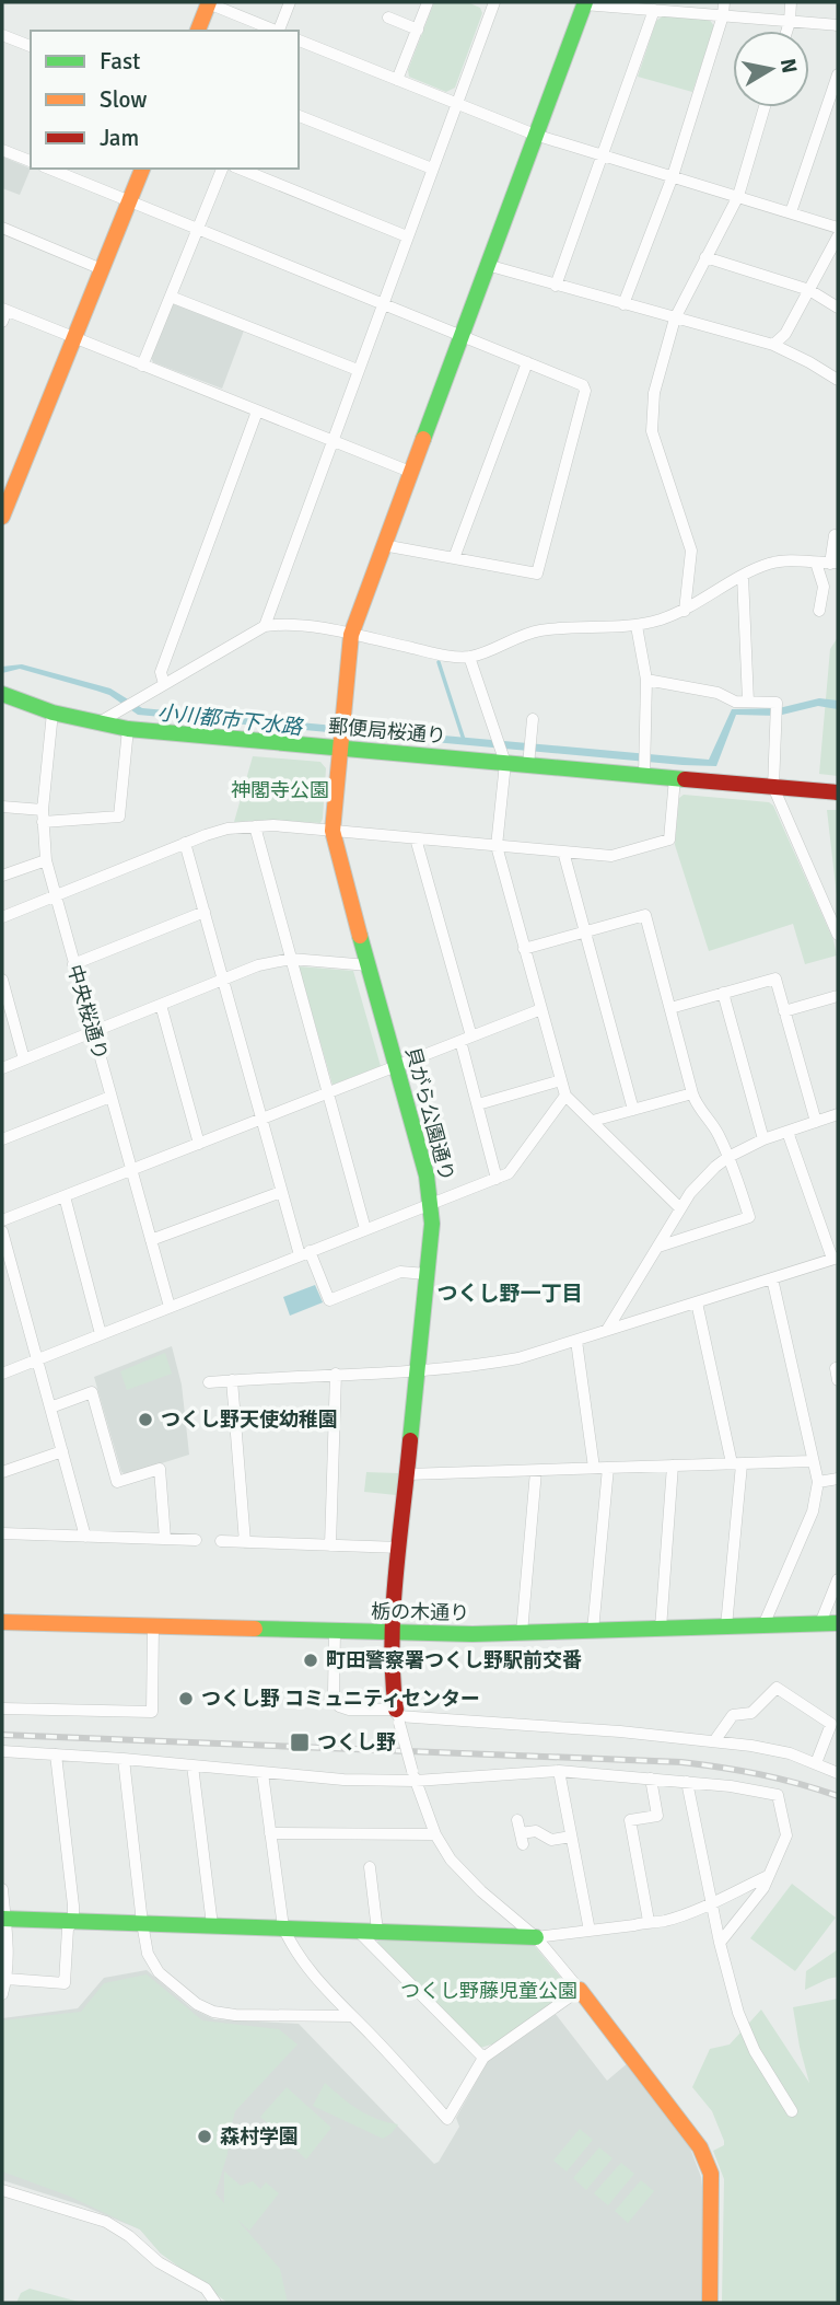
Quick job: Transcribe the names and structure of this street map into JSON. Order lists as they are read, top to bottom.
{
  "streets": {
    "street": [
      "郵便局桜通り",
      "中央桜通り",
      "貝がら公園通り",
      "栃の木通り"
    ]
  },
  "crossings": [
    ["郵便局桜通り", "中央桜通り"],
    ["郵便局桜通り", "貝がら公園通り"],
    ["貝がら公園通り", "栃の木通り"]
  ],
  "districts": ["つくし野一丁目"],
  "water": ["小川都市下水路"],
  "parks": ["神閣寺公園", "つくし野藤児童公園"],
  "places": {
    "other": [
      "つくし野天使幼稚園",
      "町田警察署つくし野駅前交番",
      "つくし野 コミュニティセンター",
      "森村学園"
    ],
    "transit": ["つくし野"]
  },
  "legend": ["Fast", "Slow", "Jam"],
  "north": "right"
}
